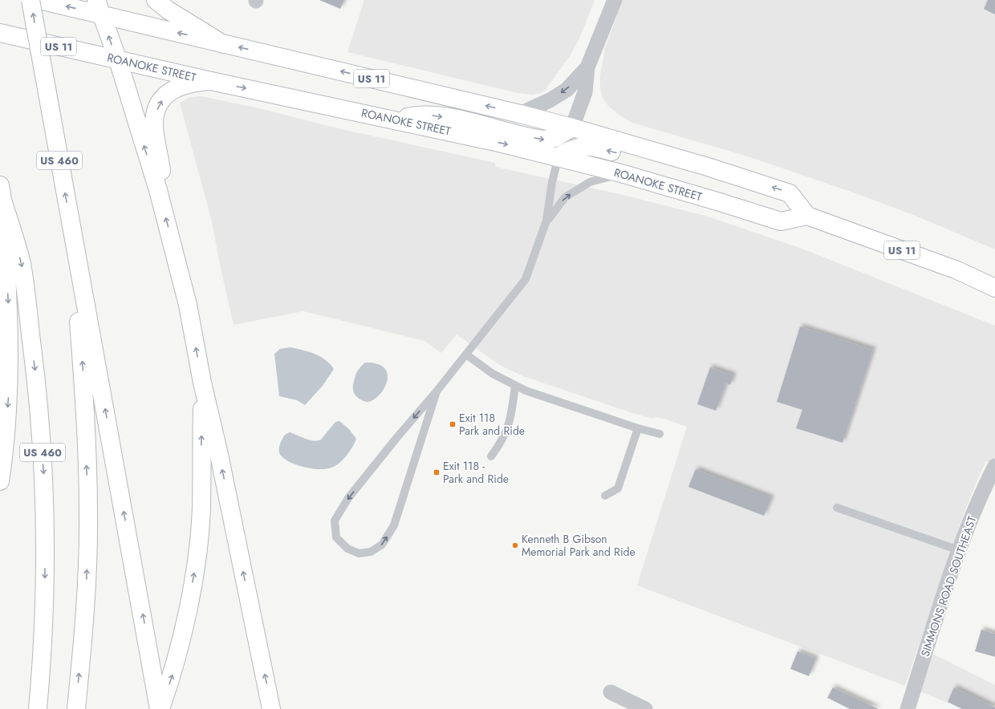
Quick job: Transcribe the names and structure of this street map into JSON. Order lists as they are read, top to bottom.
{
  "streets": {
    "main road": ["US 11", "ROANOKE STREET", "US 460"],
    "street": ["SIMMONS ROAD SOUTHEAST"]
  },
  "crossings": [
    ["US 11", "ROANOKE STREET"]
  ],
  "places": {
    "transit": ["Exit 118 Park and Ride", "Exit 118 - Park and Ride"],
    "other": ["Kenneth B Gibson Memorial Park and Ride"]
  }
}
